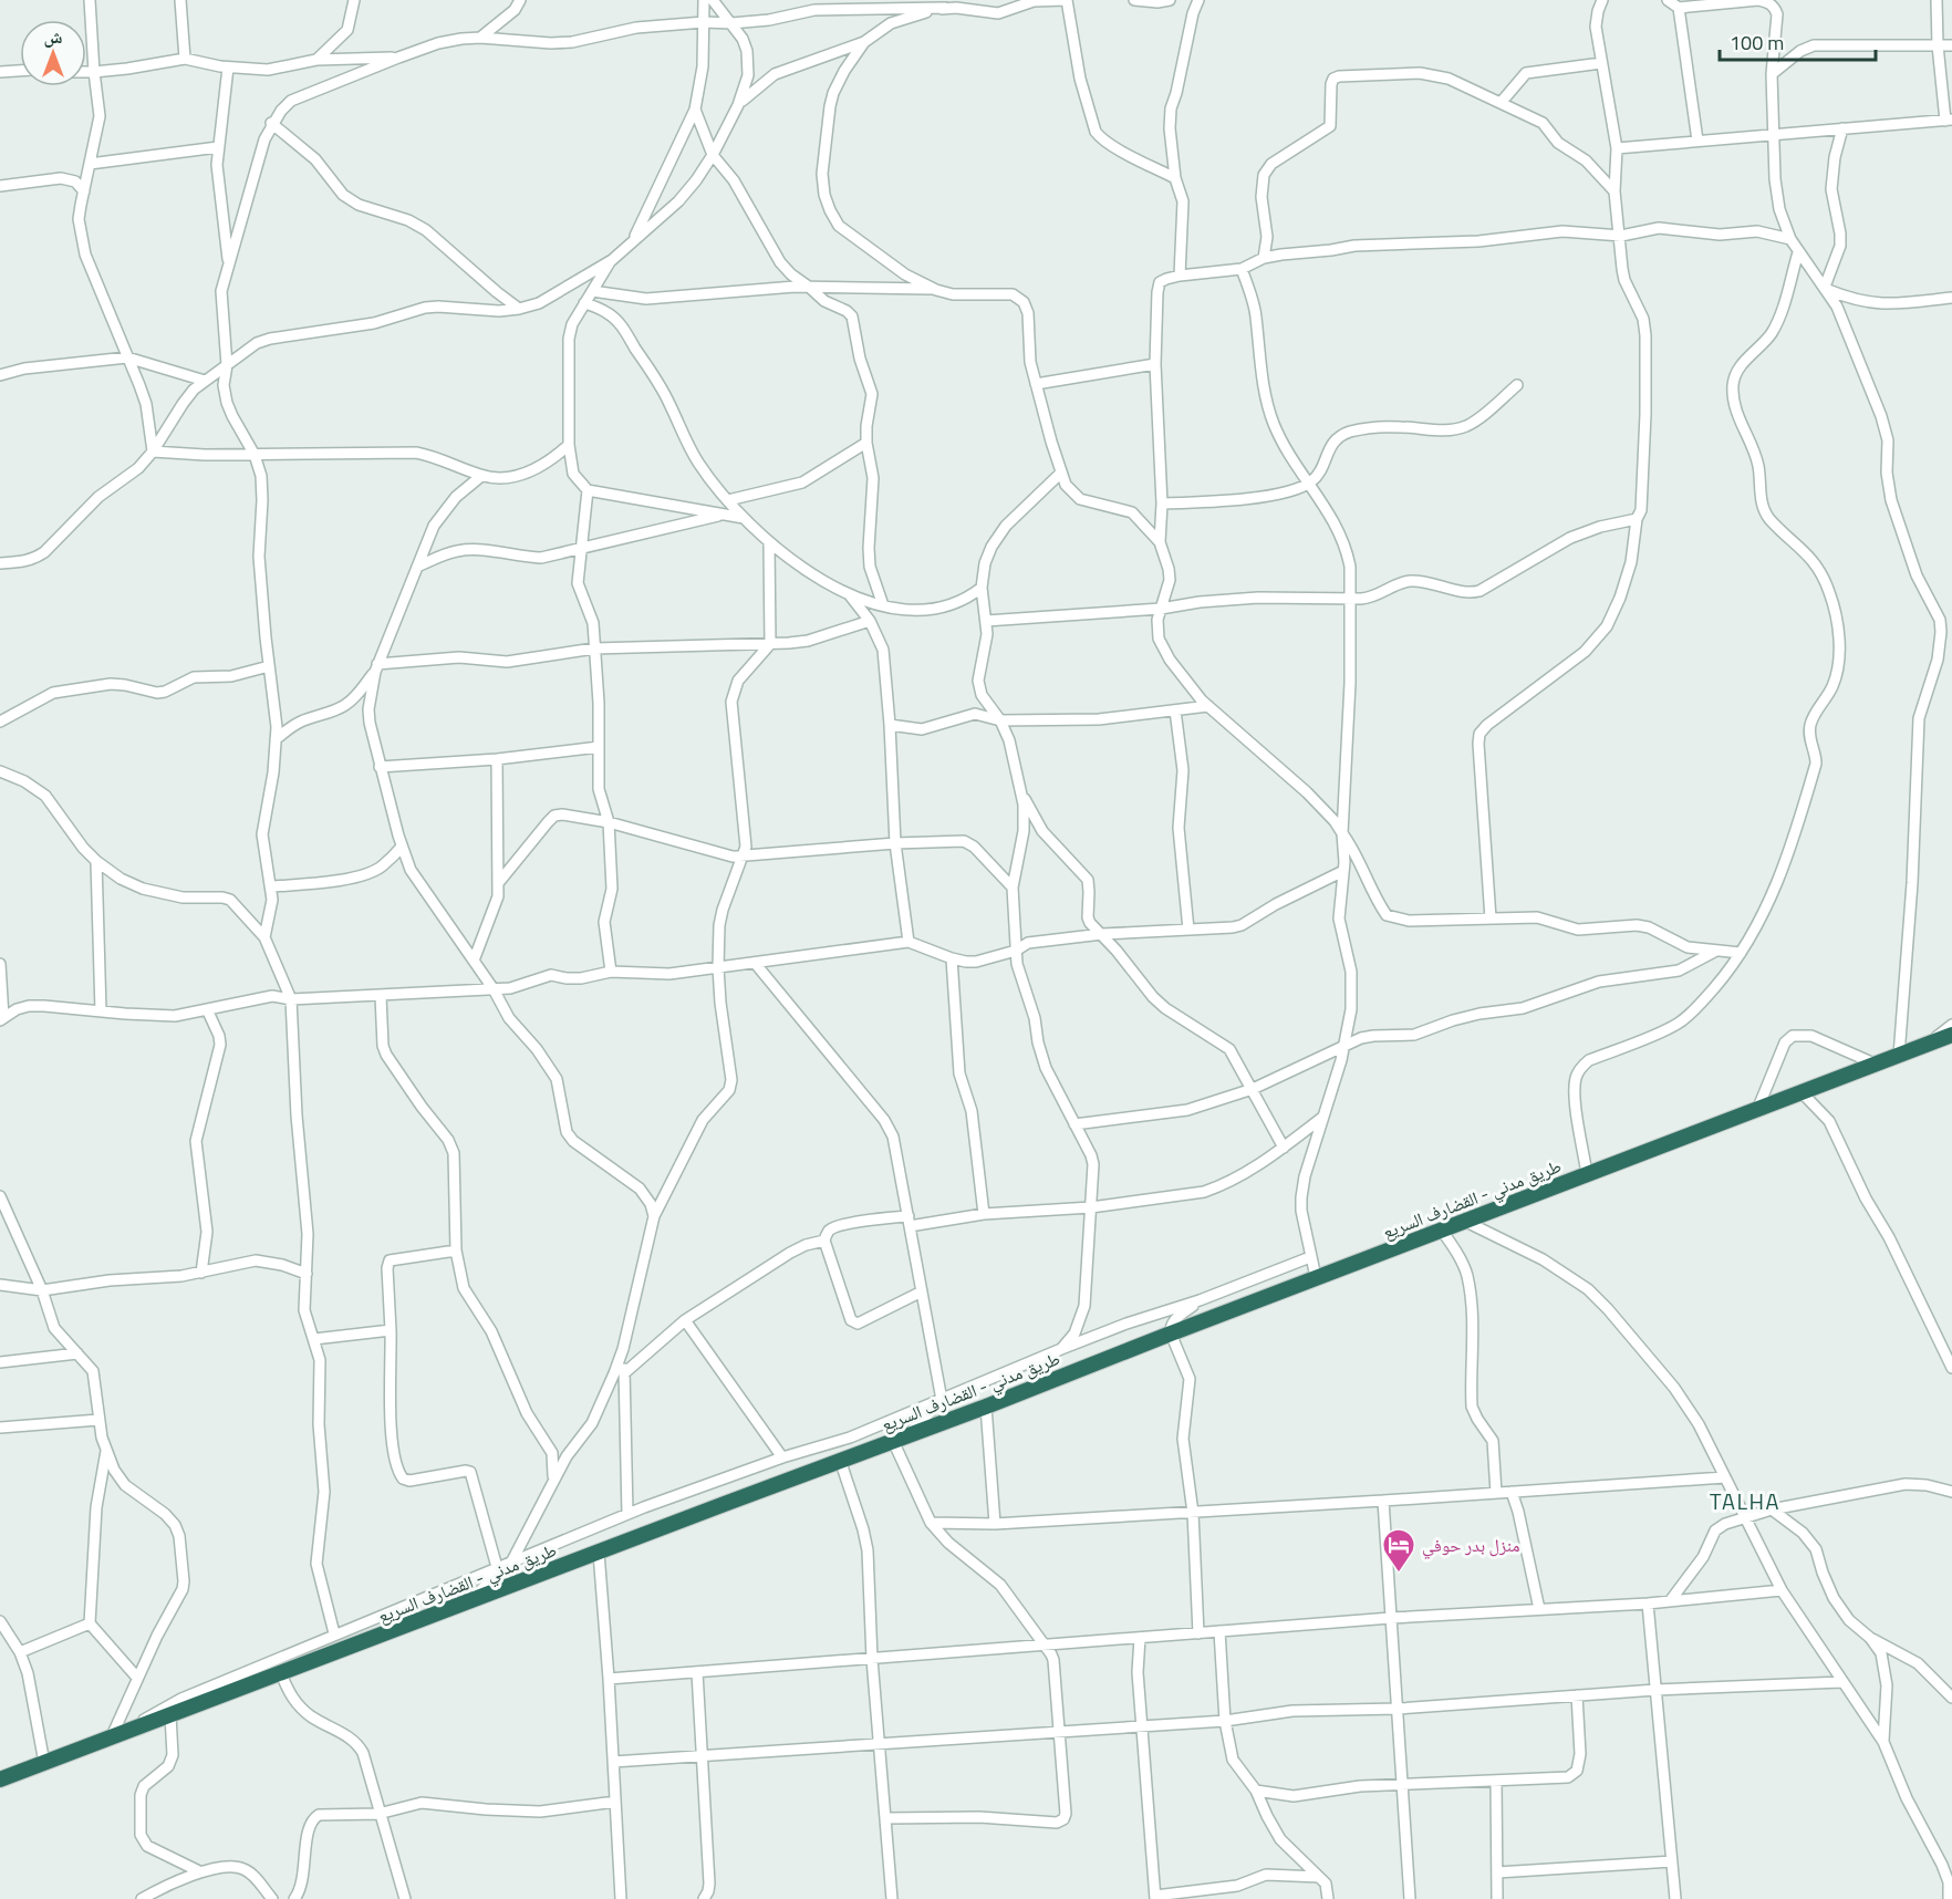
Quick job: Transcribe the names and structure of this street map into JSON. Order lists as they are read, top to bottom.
{
  "streets": {
    "highway": ["طريق مدني - القضارف السريع"]
  },
  "districts": ["TALHA"],
  "places": {
    "hotel": ["منزل بدر حوفي"]
  },
  "scale_bar": "100 m",
  "north": "top"
}
